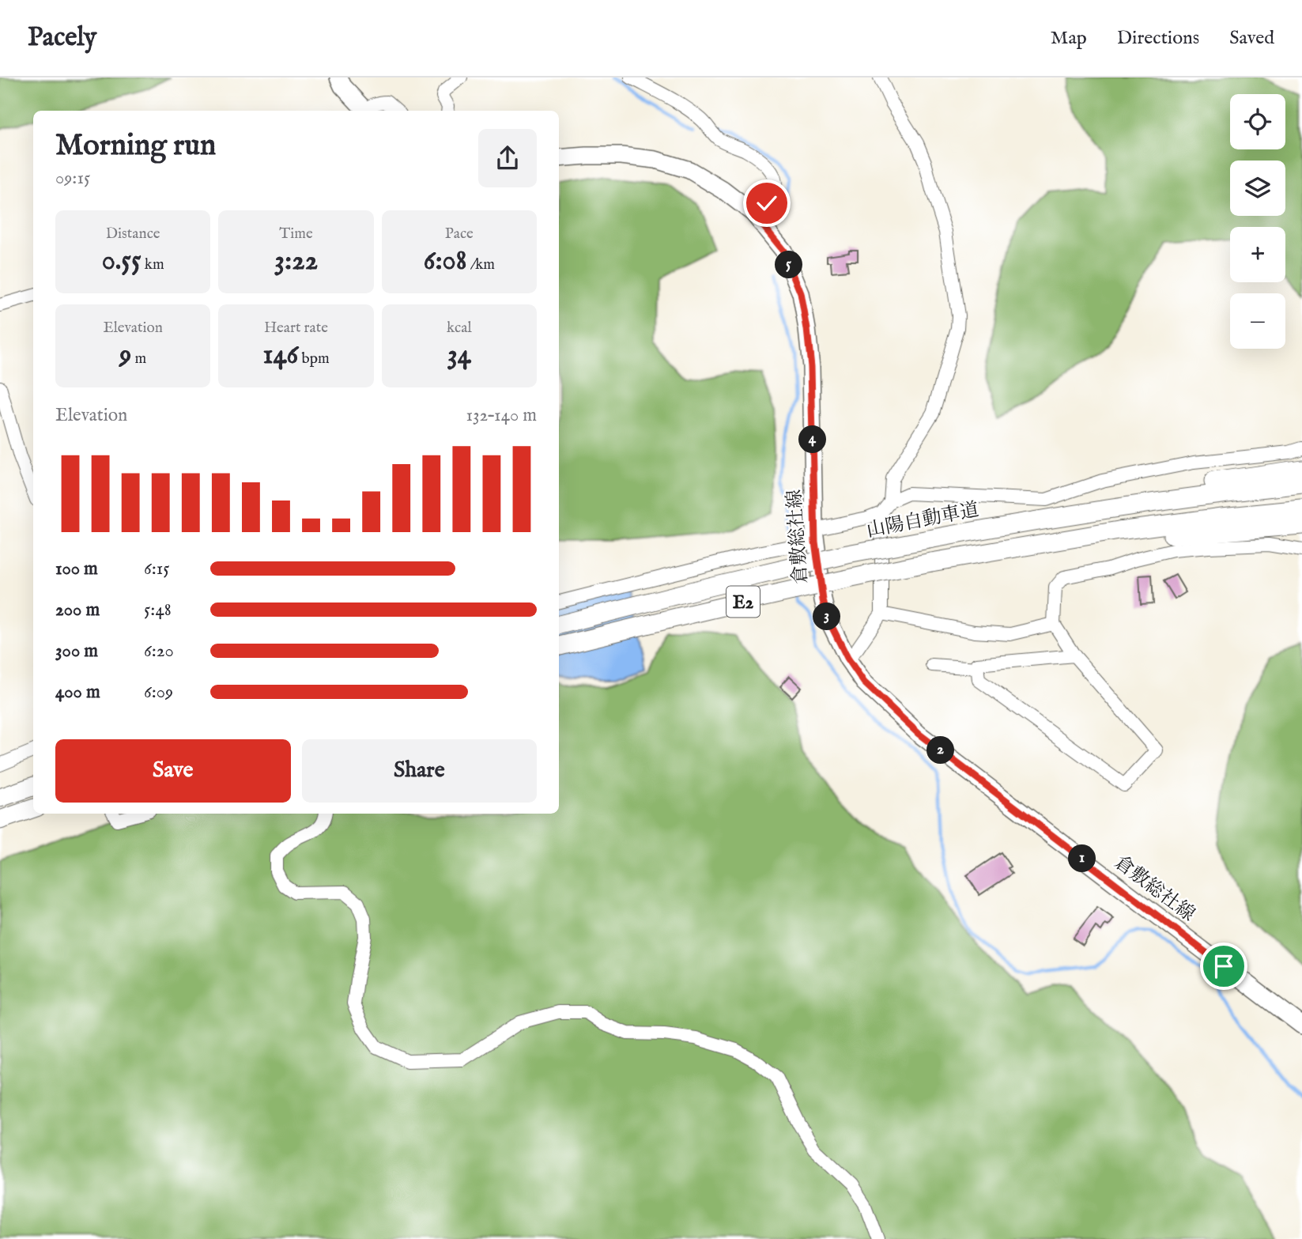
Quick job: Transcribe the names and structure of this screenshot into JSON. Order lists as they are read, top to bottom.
{
  "streets": {
    "highway": ["山陽自動車道", "E2"],
    "main road": ["倉敷総社線"]
  },
  "page": {
    "header": "Pacely",
    "nav": ["Map", "Directions", "Saved"],
    "map_buttons": ["+", "−"],
    "heading": ["Morning run", "09:15"],
    "stats": [
      ["Distance", "0.55 km"],
      ["Time", "3:22"],
      ["Pace", "6:08 /km"],
      ["Elevation", "9 m"],
      ["Heart rate", "146 bpm"],
      ["kcal", "34"]
    ],
    "pins": [
      "5",
      "4",
      "3",
      "2",
      "1"
    ],
    "chart": ["Elevation", "132–140 m"],
    "list": [
      {
        "name": "100 m",
        "note": "6:15"
      },
      {
        "name": "200 m",
        "note": "5:48"
      },
      {
        "name": "300 m",
        "note": "6:20"
      },
      {
        "name": "400 m",
        "note": "6:09"
      }
    ],
    "buttons": ["Save", "Share"]
  }
}
